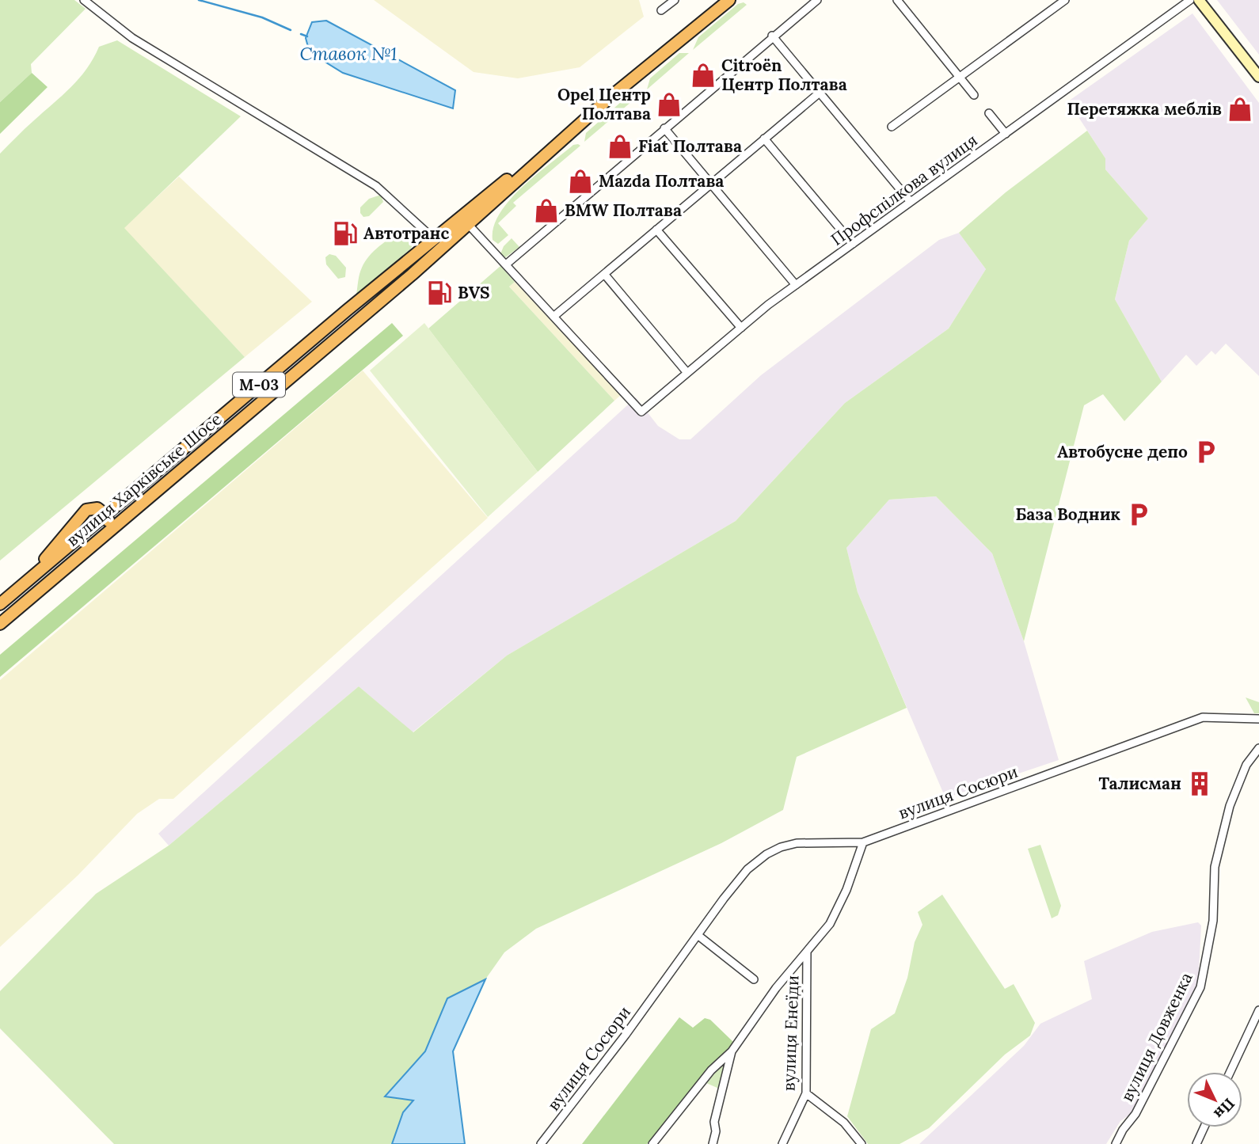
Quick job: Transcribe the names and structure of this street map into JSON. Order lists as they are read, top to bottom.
{
  "streets": {
    "highway": ["М-03", "вулиця Харківське Шосе"],
    "street": [
      "Профспілкова вулиця",
      "вулиця Сосюри",
      "вулиця Енеїди",
      "вулиця Довженка"
    ]
  },
  "water": ["Ставок №1"],
  "places": {
    "shop": [
      "Citroën Центр Полтава",
      "Opel Центр Полтава",
      "Перетяжка меблів",
      "Fiat Полтава",
      "Mazda Полтава",
      "BMW Полтава"
    ],
    "fuel station": ["Автотранс", "BVS"],
    "parking": ["Автобусне депо", "База Водник"],
    "building": ["Талисман"]
  },
  "north": "bottom right"
}
